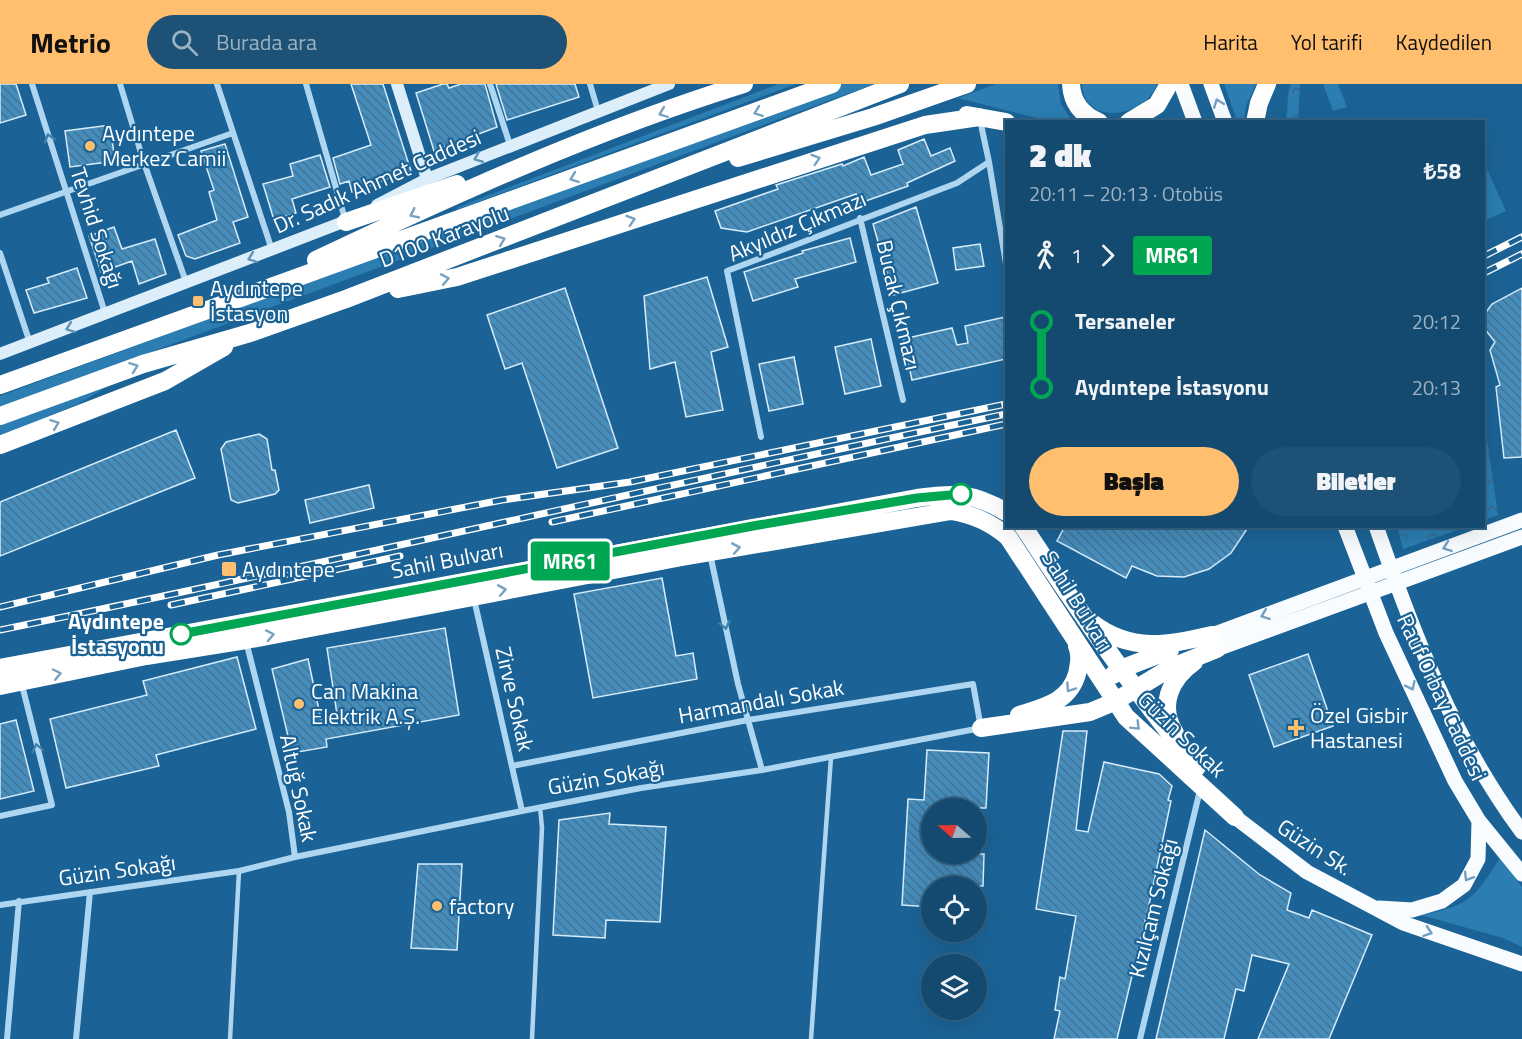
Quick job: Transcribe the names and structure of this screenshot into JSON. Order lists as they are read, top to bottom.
{
  "streets": {
    "highway": ["D100 Karayolu", "Sahil Bulvarı", "Güzin Sokak"],
    "main road": ["Dr. Sadık Ahmet Caddesi", "Rauf Orbay Caddesi", "Güzin Sk."],
    "street": [
      "Akyıldız Çıkmazı",
      "Tevhid Sokağı",
      "Bucak Çıkmazı",
      "Zirve Sokak",
      "Harmandalı Sokak",
      "Güzin Sokağı",
      "Altuğ Sokak",
      "Kızılçam Sokağı"
    ]
  },
  "crossings": [
    ["Dr. Sadık Ahmet Caddesi", "Tevhid Sokağı"],
    ["Akyıldız Çıkmazı", "Bucak Çıkmazı"],
    ["Sahil Bulvarı", "Zirve Sokak"],
    ["Sahil Bulvarı", "Güzin Sokak"],
    ["Sahil Bulvarı", "Altuğ Sokak"],
    ["Zirve Sokak", "Harmandalı Sokak"],
    ["Zirve Sokak", "Güzin Sokağı"],
    ["Harmandalı Sokak", "Güzin Sokağı"],
    ["Güzin Sokak", "Güzin Sk."],
    ["Güzin Sokak", "Kızılçam Sokağı"],
    ["Güzin Sokağı", "Altuğ Sokak"]
  ],
  "one_way": ["Dr. Sadık Ahmet Caddesi", "Tevhid Sokağı"],
  "places": {
    "other": [
      "Aydıntepe Merkez Camii",
      "Aydıntepe İstasyonu",
      "Can Makina Elektrik A.Ş.",
      "factory"
    ],
    "transit": ["Aydıntepe İstasyon", "Aydıntepe"],
    "health": ["Özel Gisbir Hastanesi"]
  },
  "lines": ["bus line MR61"],
  "north": "left",
  "page": {
    "header": "Metrio",
    "search": "Burada ara",
    "nav": ["Harita", "Yol tarifi", "Kaydedilen"],
    "on_map": "MR61",
    "heading": ["2 dk", "20:11 – 20:13 · Otobüs", "₺58"],
    "legs": ["1", "MR61"],
    "list": [
      {
        "name": "Tersaneler",
        "value": "20:12"
      },
      {
        "name": "Aydıntepe İstasyonu",
        "value": "20:13"
      }
    ],
    "buttons": ["Başla", "Biletler"]
  }
}
